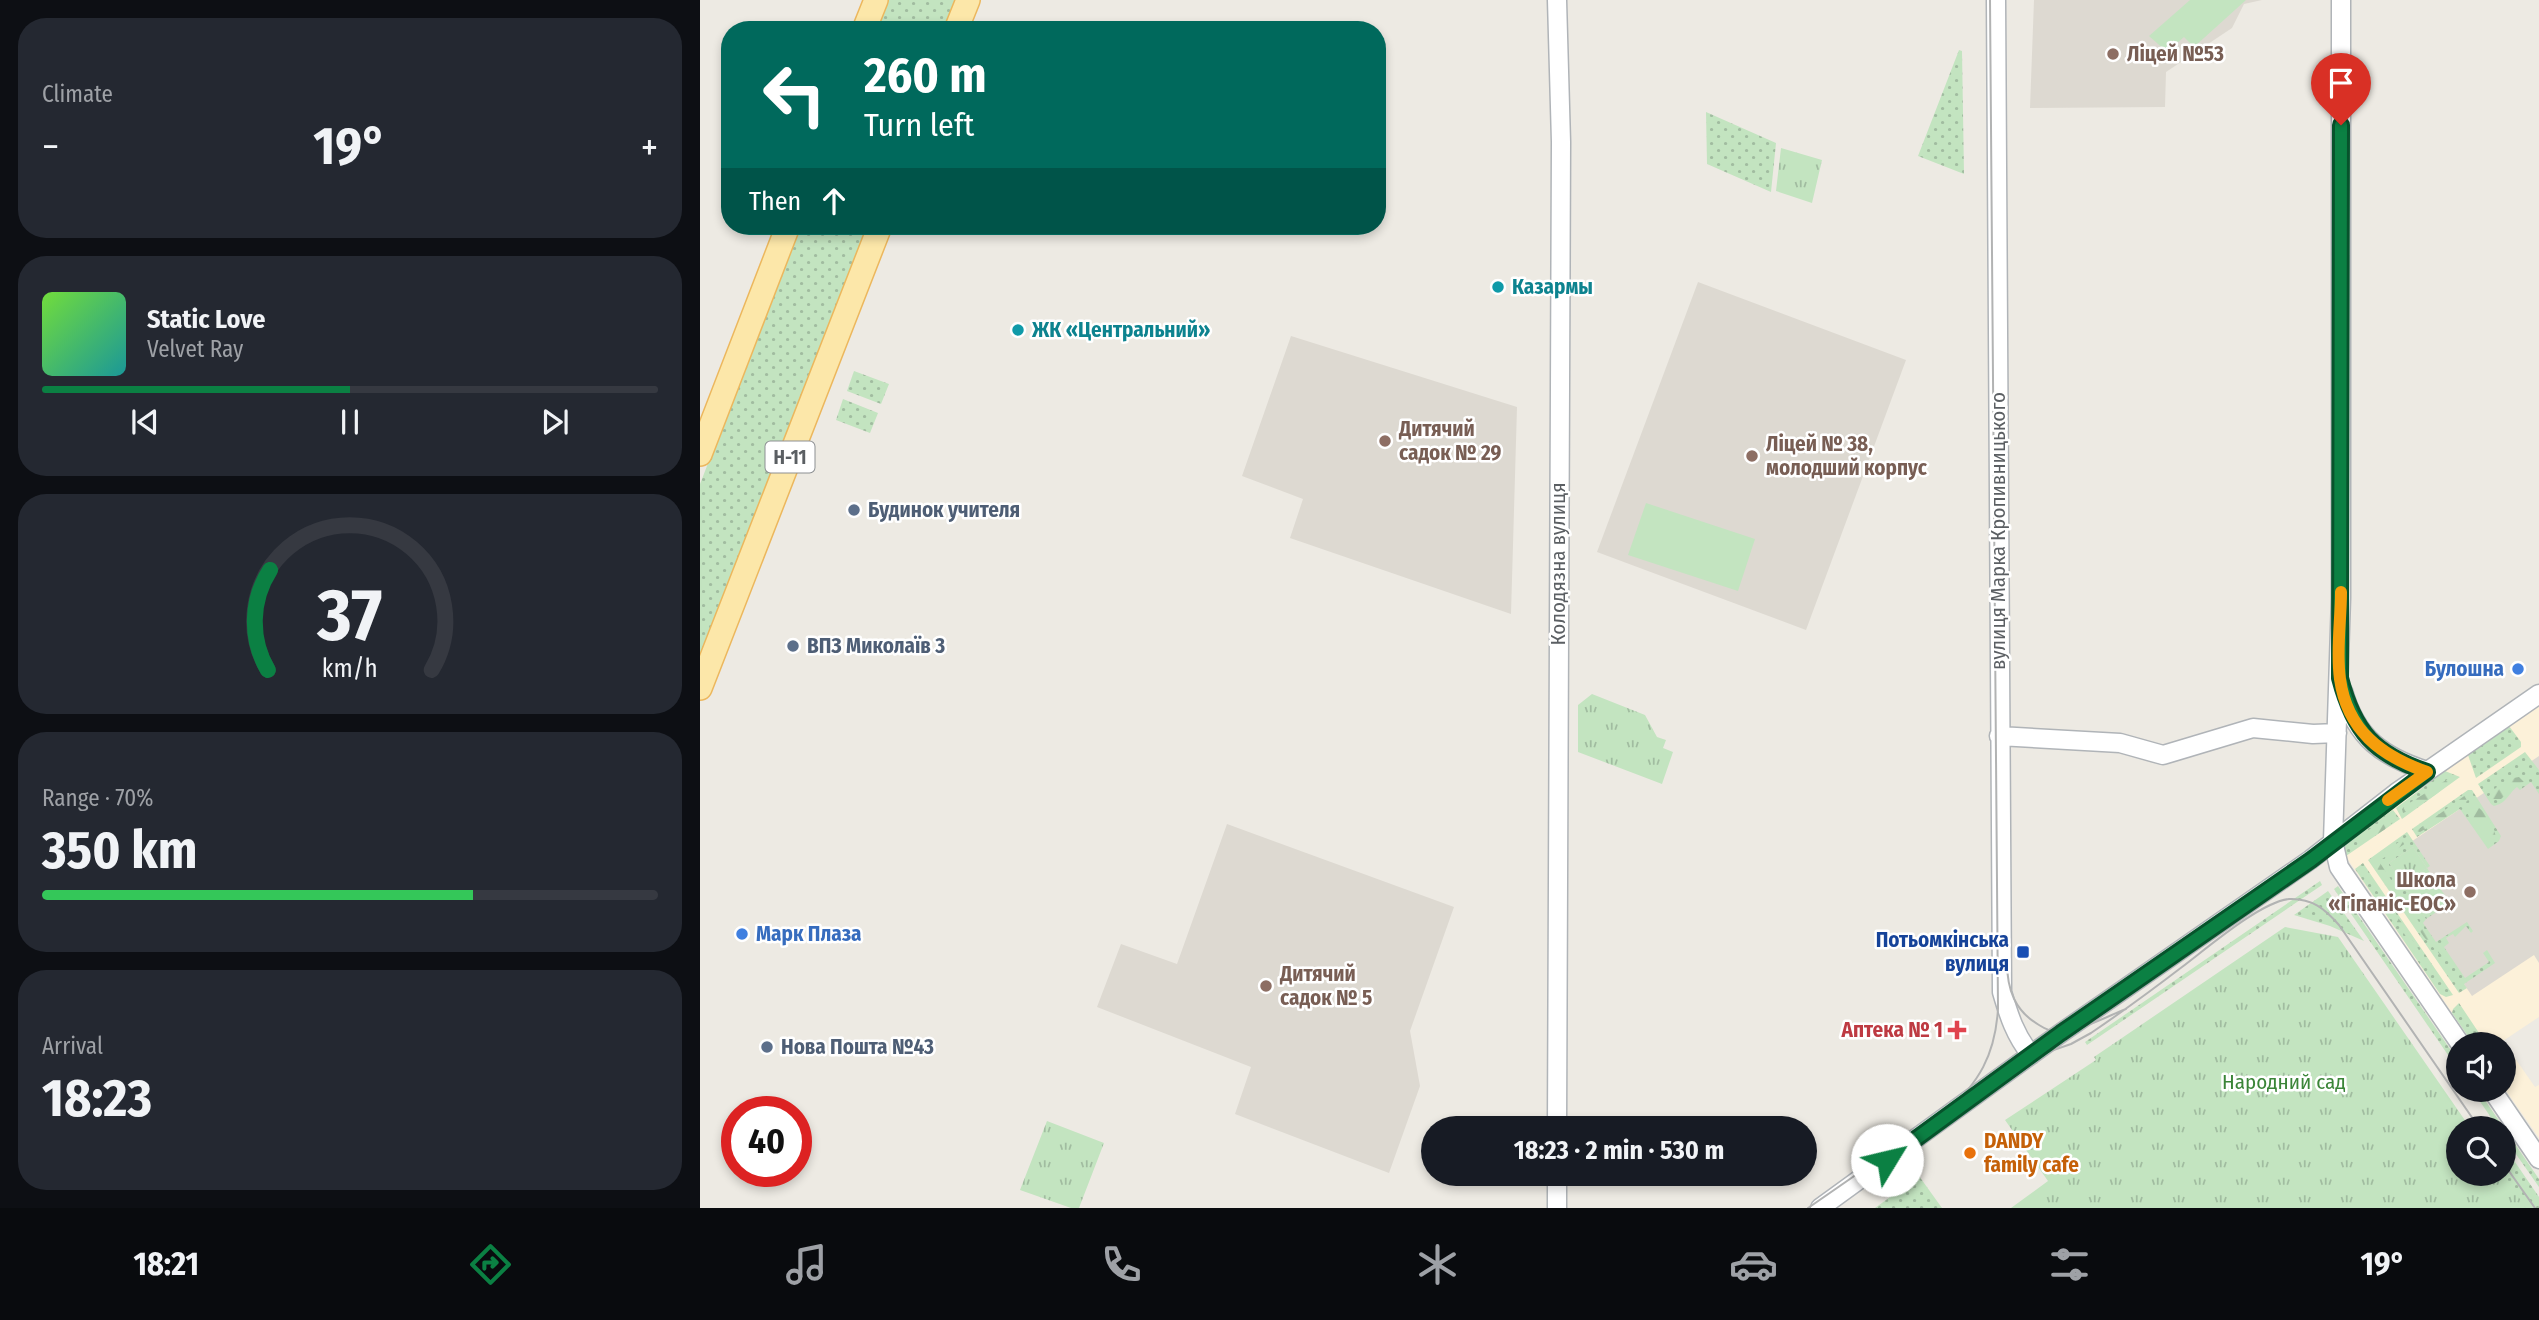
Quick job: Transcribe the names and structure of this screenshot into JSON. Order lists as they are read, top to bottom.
{
  "streets": {
    "main road": ["Н-11"],
    "street": ["вулиця Марка Кропивницького", "Колодязна вулиця"]
  },
  "parks": ["Народний сад"],
  "places": {
    "other": [
      "Ліцей №53",
      "Казармы",
      "ЖК «Центральний»",
      "Дитячий садок № 29",
      "Ліцей № 38, молодший корпус",
      "Будинок учителя",
      "ВПЗ Миколаїв 3",
      "Булошна",
      "Школа «Гіпаніс-ЕОС»",
      "Марк Плаза",
      "Дитячий садок № 5",
      "Нова Пошта №43",
      "DANDY family cafe"
    ],
    "transit": ["Потьомкінська вулиця"],
    "health": ["Аптека № 1"]
  },
  "page": {
    "tile": [
      "Climate",
      ["Range · 70%", "350 km"],
      ["Arrival", "18:23"]
    ],
    "turn": ["260 m", "Turn left"],
    "heat": ["−", "19°", "+"],
    "then": "Then",
    "song": ["Static Love", "Velvet Ray"],
    "limit": "40",
    "trip": "18:23 · 2 min · 530 m",
    "tabs": ["18:21", "19°"],
    "gauge": ["37", "km/h"]
  }
}
